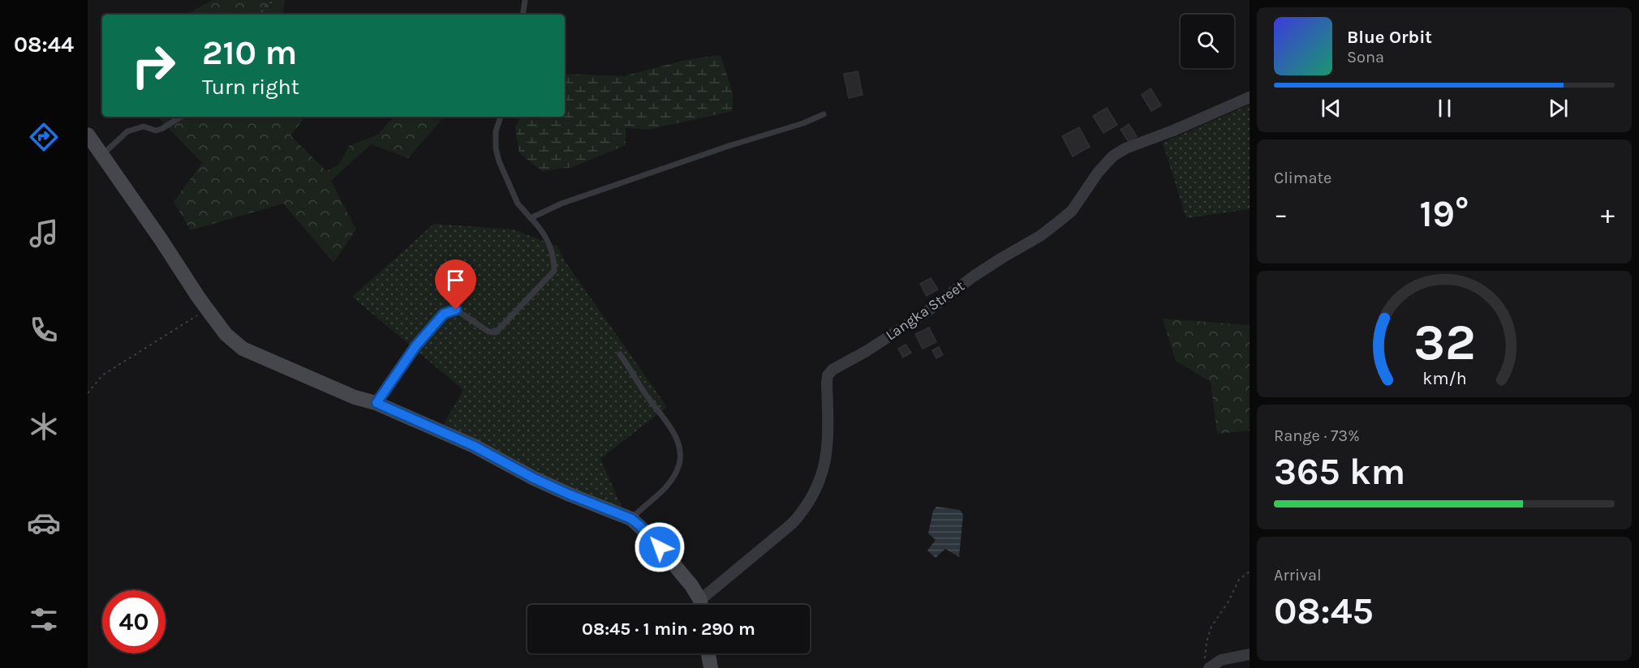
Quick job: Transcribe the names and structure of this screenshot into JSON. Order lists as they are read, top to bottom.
{
  "streets": {
    "street": ["Langka Street"]
  },
  "page": {
    "tabs": "08:44",
    "turn": ["210 m", "Turn right"],
    "song": ["Blue Orbit", "Sona"],
    "tile": [
      "Climate",
      ["Range · 73%", "365 km"],
      ["Arrival", "08:45"]
    ],
    "heat": ["−", "19°", "+"],
    "limit": "40",
    "trip": "08:45 · 1 min · 290 m",
    "gauge": ["32", "km/h"]
  }
}
